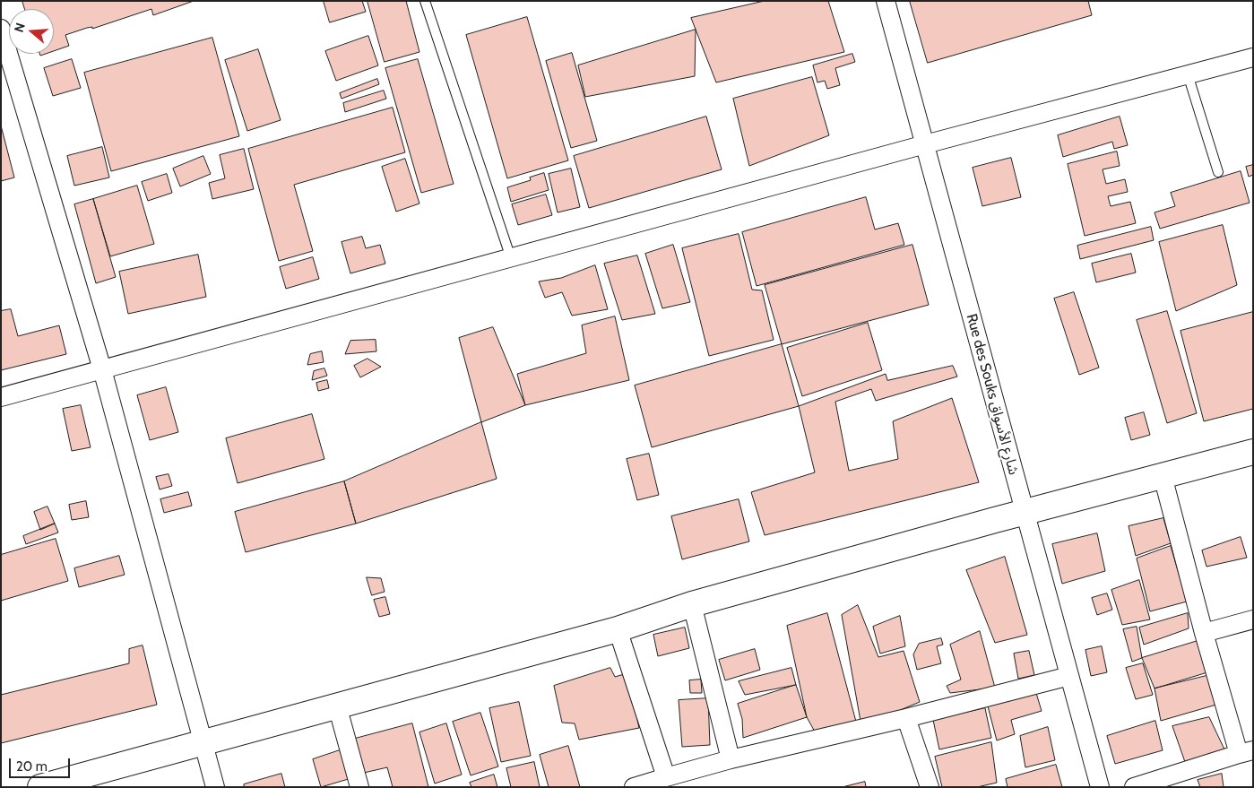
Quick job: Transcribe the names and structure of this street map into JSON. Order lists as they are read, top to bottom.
{
  "streets": {
    "street": ["Rue des Souks شارع الأسواق"]
  },
  "scale_bar": "20 m",
  "north": "left"
}
